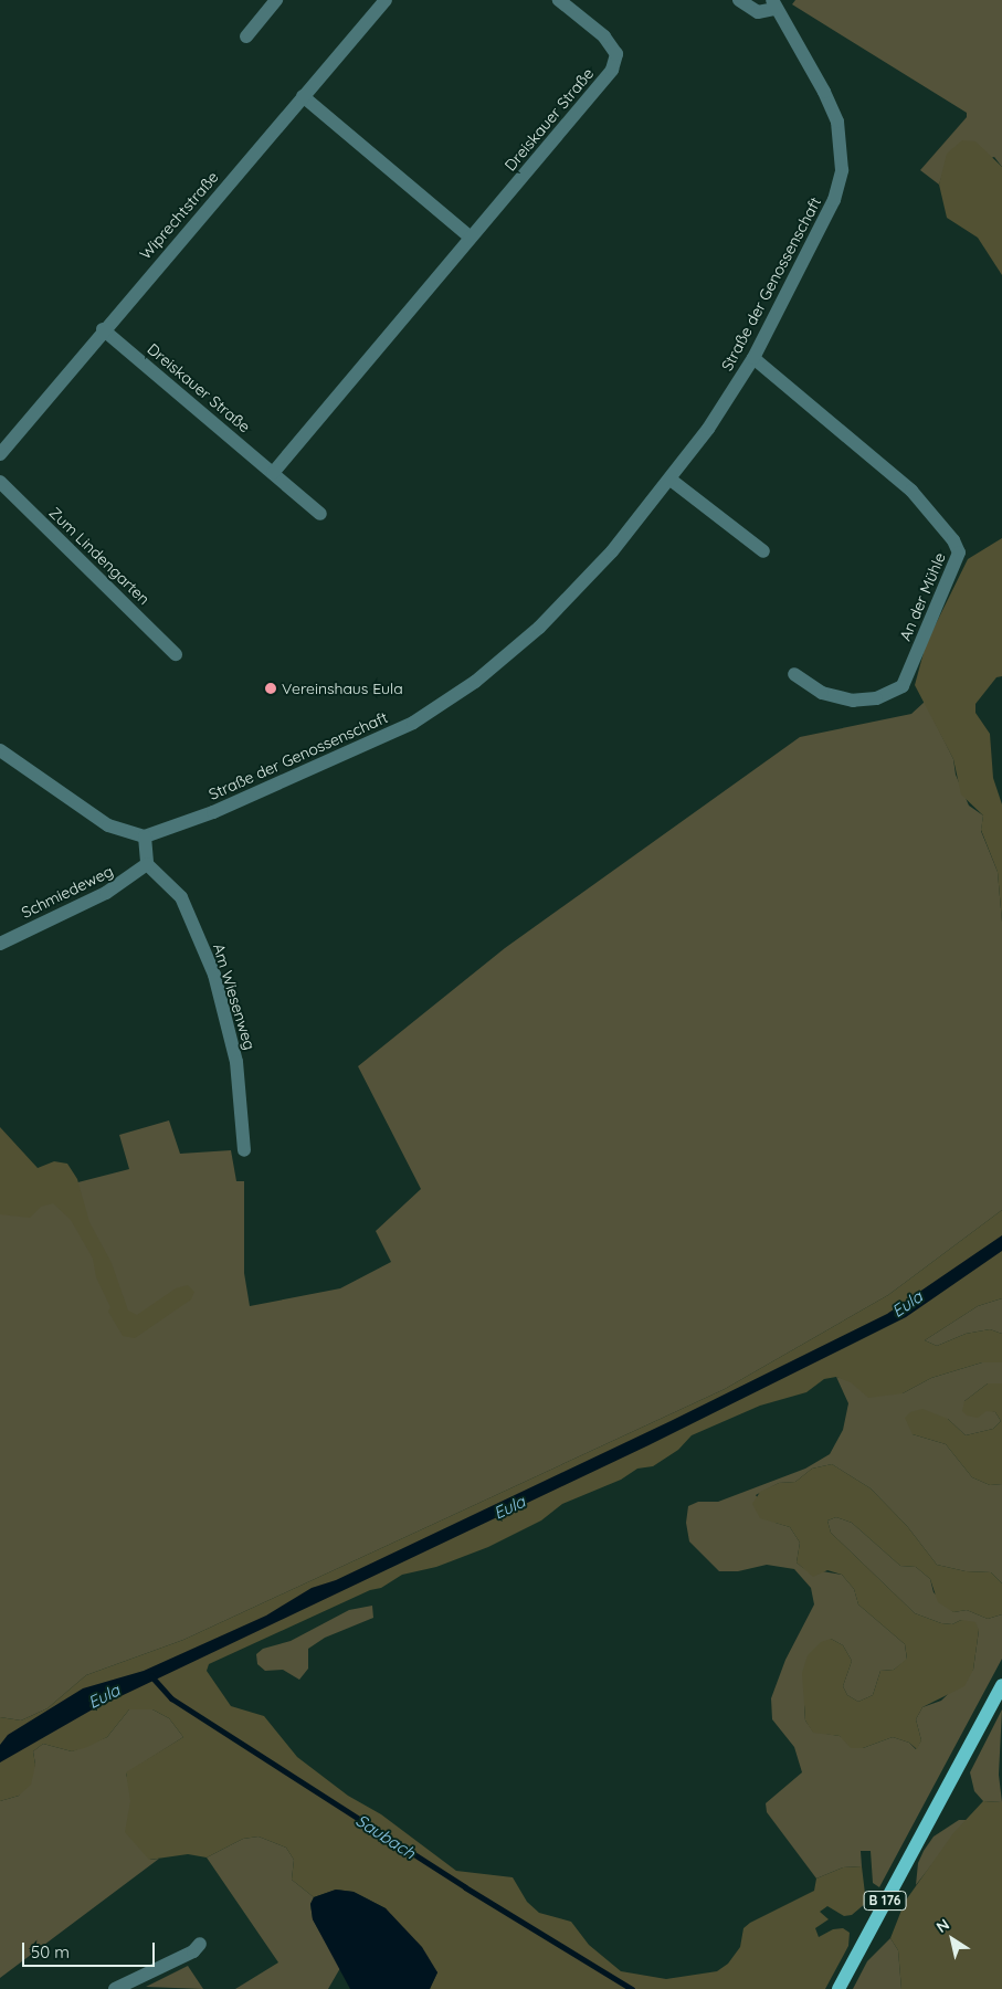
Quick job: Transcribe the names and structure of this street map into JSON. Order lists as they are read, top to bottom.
{
  "streets": {
    "main road": ["B 176"],
    "street": [
      "Dreiskauer Straße",
      "Wiprechtstraße",
      "Straße der Genossenschaft",
      "Zum Lindengarten",
      "An der Mühle",
      "Schmiedeweg",
      "Am Wiesenweg"
    ]
  },
  "crossings": [
    ["Dreiskauer Straße", "Wiprechtstraße"],
    ["Straße der Genossenschaft", "An der Mühle"],
    ["Schmiedeweg", "Am Wiesenweg"]
  ],
  "water": ["Eula", "Saubach"],
  "places": ["Vereinshaus Eula"],
  "scale_bar": "50 m",
  "north": "top left"
}
